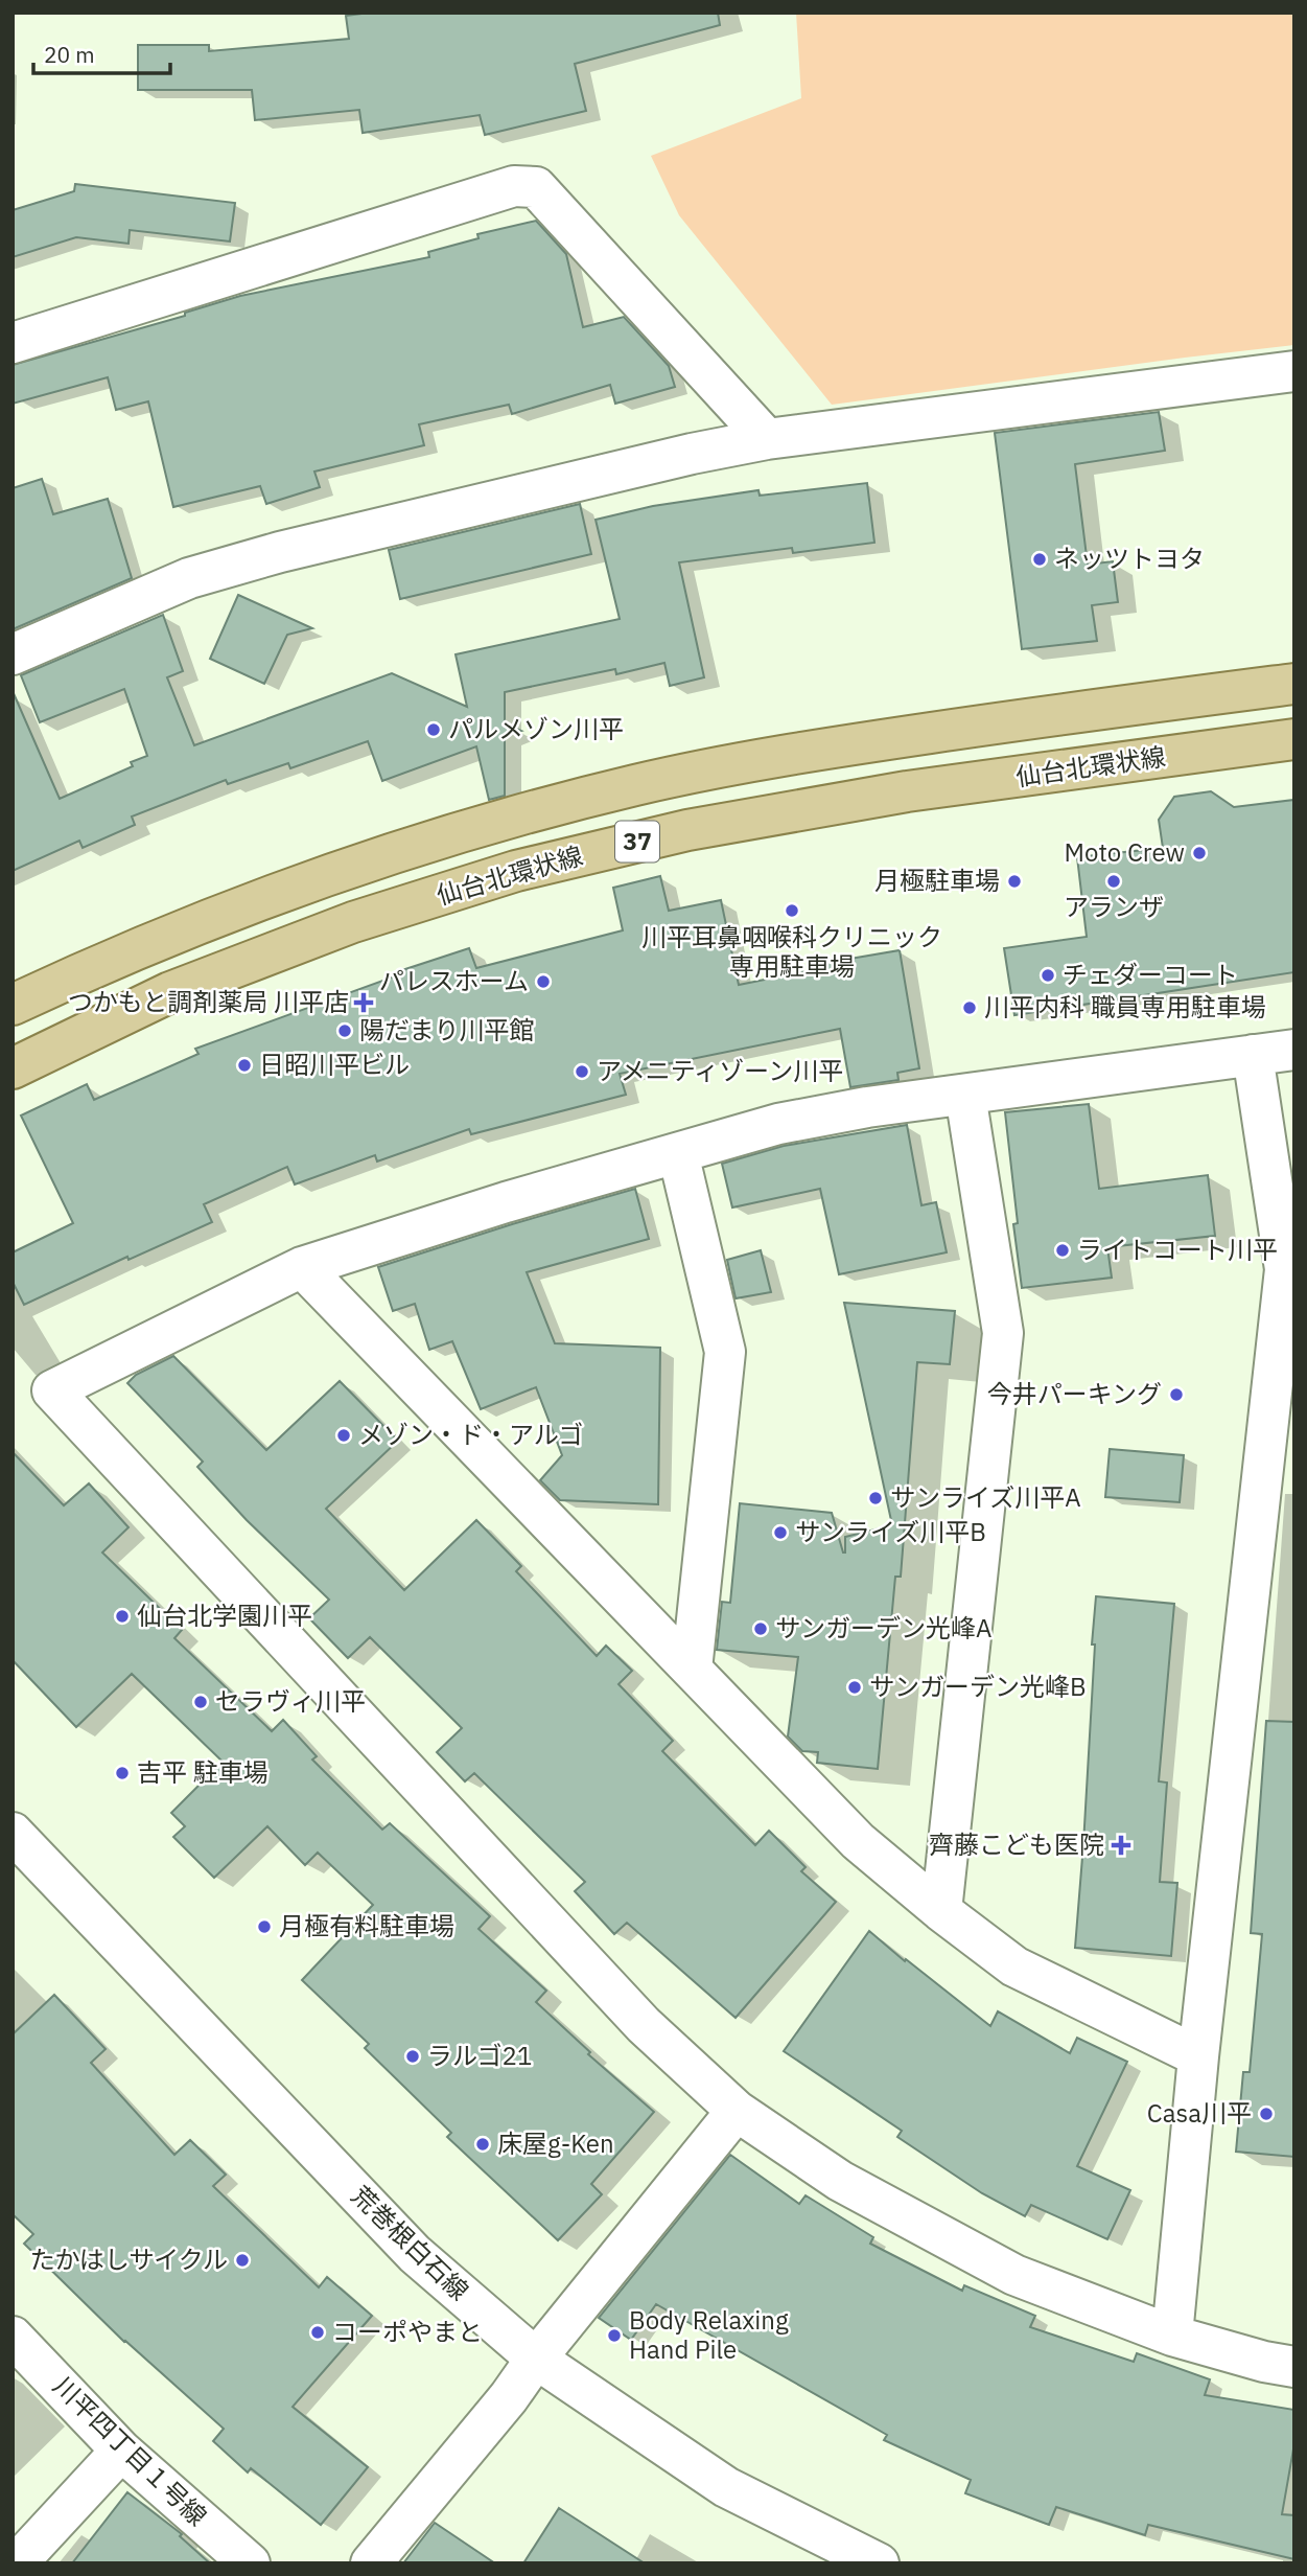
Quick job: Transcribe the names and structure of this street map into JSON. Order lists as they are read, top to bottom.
{
  "streets": {
    "main road": ["仙台北環状線", "37"],
    "street": ["荒巻根白石線", "川平四丁目１号線"]
  },
  "places": {
    "other": [
      "ネッツトヨタ",
      "パルメゾン川平",
      "Moto Crew",
      "月極駐車場",
      "アランザ",
      "川平耳鼻咽喉科クリニック 専用駐車場",
      "チェダーコート",
      "パレスホーム",
      "川平内科 職員専用駐車場",
      "陽だまり川平館",
      "日昭川平ビル",
      "アメニティゾーン川平",
      "ライトコート川平",
      "今井パーキング",
      "メゾン・ド・アルゴ",
      "サンライズ川平A",
      "サンライズ川平B",
      "仙台北学園川平",
      "サンガーデン光峰A",
      "サンガーデン光峰B",
      "セラヴィ川平",
      "吉平 駐車場",
      "月極有料駐車場",
      "ラルゴ21",
      "Casa川平",
      "床屋g-Ken",
      "たかはしサイクル",
      "コーポやまと",
      "Body Relaxing Hand Pile"
    ],
    "health": ["つかもと調剤薬局 川平店", "齊藤こども医院"]
  },
  "scale_bar": "20 m"
}
